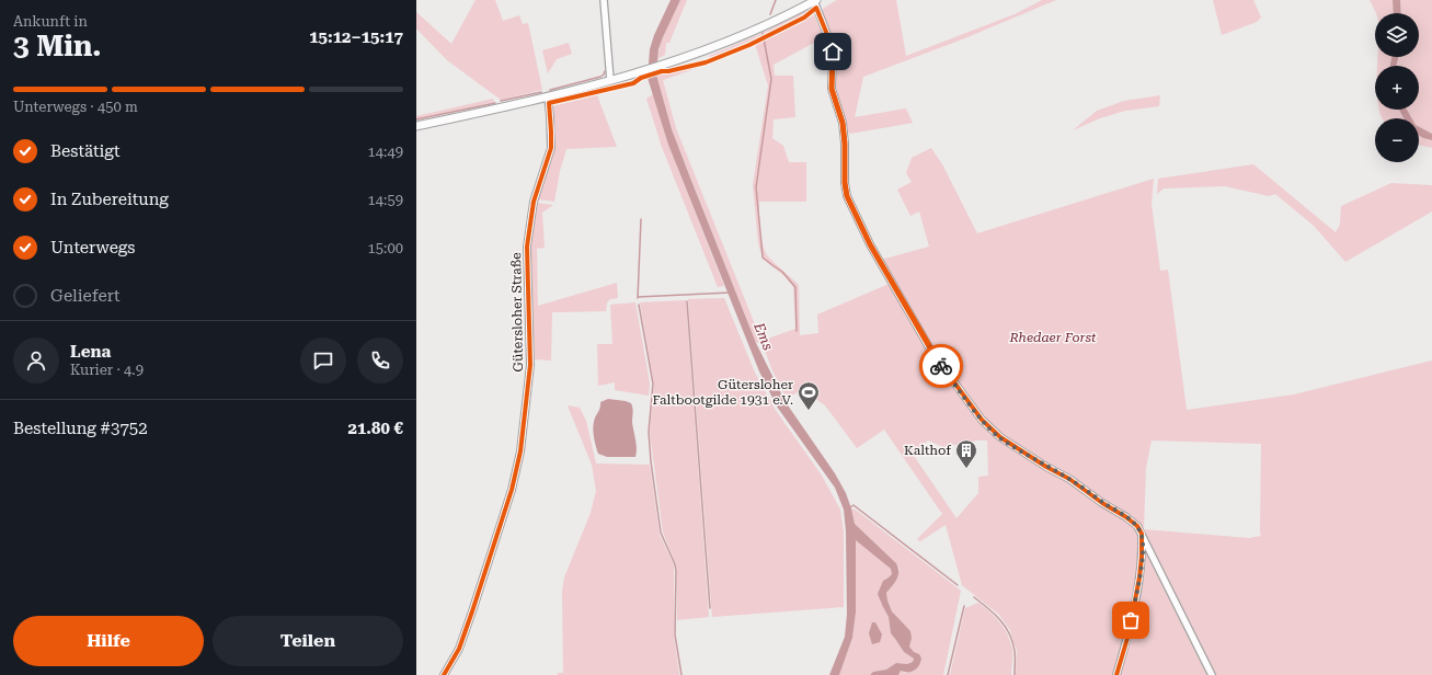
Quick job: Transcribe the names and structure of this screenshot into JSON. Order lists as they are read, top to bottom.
{
  "streets": {
    "street": ["Gütersloher Straße"]
  },
  "water": ["Ems"],
  "parks": ["Rhedaer Forst"],
  "places": {
    "sports": ["Gütersloher Faltbootgilde 1931 e.V."],
    "building": ["Kalthof"]
  },
  "page": {
    "heading": ["3 Min.", "Ankunft in", "15:12–15:17"],
    "panel": [
      "Lena",
      "Kurier · 4.9",
      "Bestellung #3752",
      "21.80 €"
    ],
    "map_buttons": ["+", "−"],
    "bar": "Unterwegs · 450 m",
    "list": [
      ["Bestätigt", "14:49"],
      ["In Zubereitung", "14:59"],
      ["Unterwegs", "15:00"],
      "Geliefert"
    ],
    "buttons": ["Hilfe", "Teilen"]
  }
}
